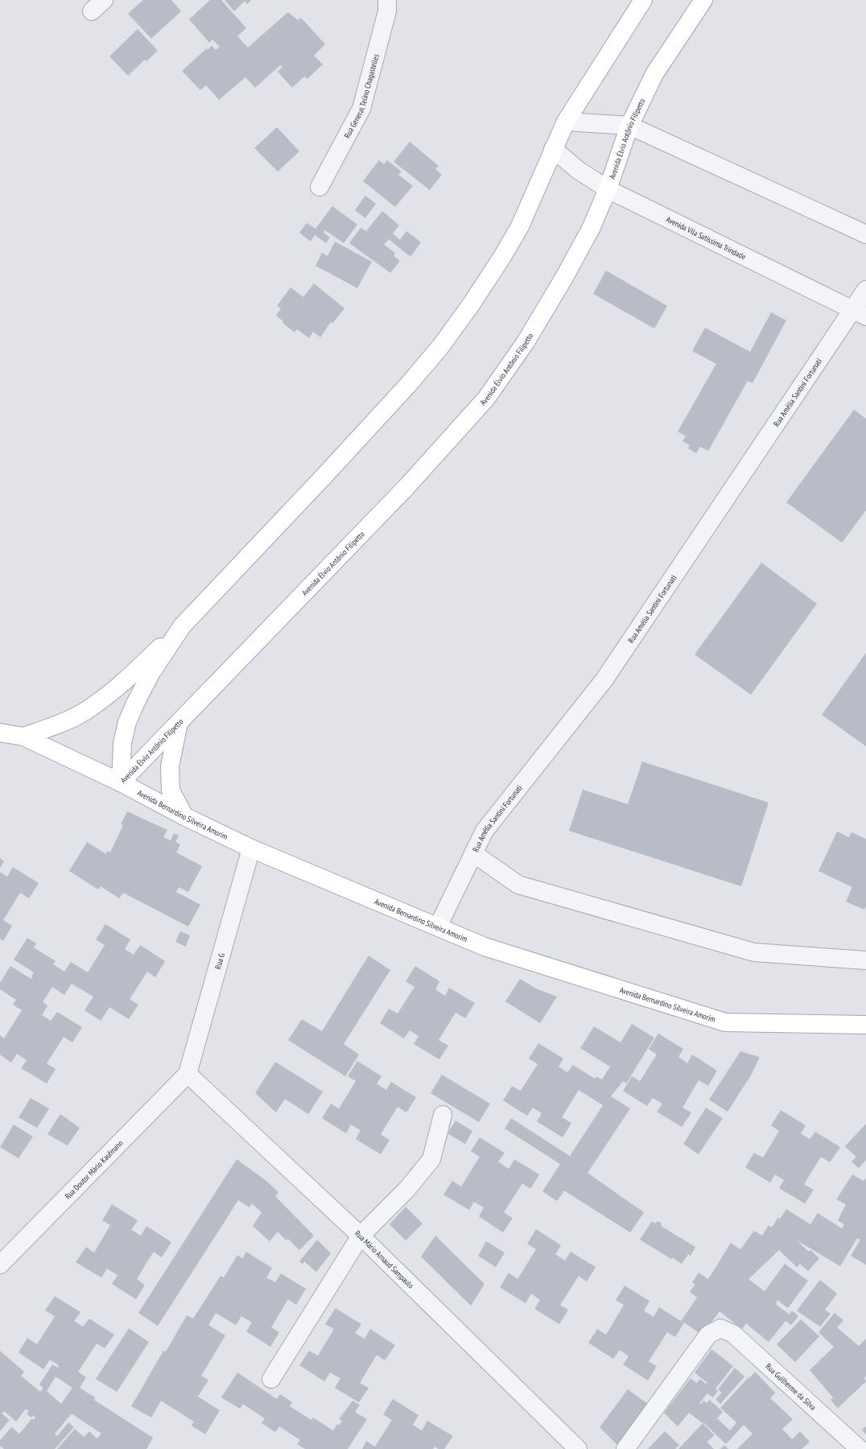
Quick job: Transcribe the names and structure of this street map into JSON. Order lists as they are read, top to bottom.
{
  "streets": {
    "main road": ["Avenida Élvio Antônio Filipetto", "Avenida Bernardino Silveira Amorim"],
    "street": [
      "Rua General Telino Chagastelles",
      "Avenida Vila Satíssima Trindade",
      "Rua Amélia Santini Fortunati",
      "Rua G",
      "Rua Doutor Mário Kaufmann",
      "Rua Mário Arnaud Sampaulo",
      "Rua Guilherme da Silva"
    ]
  },
  "crossings": [
    ["Avenida Élvio Antônio Filipetto", "Avenida Vila Satíssima Trindade"],
    ["Avenida Élvio Antônio Filipetto", "Avenida Bernardino Silveira Amorim"],
    ["Avenida Vila Satíssima Trindade", "Rua Amélia Santini Fortunati"],
    ["Rua Amélia Santini Fortunati", "Avenida Bernardino Silveira Amorim"],
    ["Avenida Bernardino Silveira Amorim", "Rua G"],
    ["Rua G", "Rua Doutor Mário Kaufmann"],
    ["Rua G", "Rua Mário Arnaud Sampaulo"],
    ["Rua Doutor Mário Kaufmann", "Rua Mário Arnaud Sampaulo"]
  ]
}
